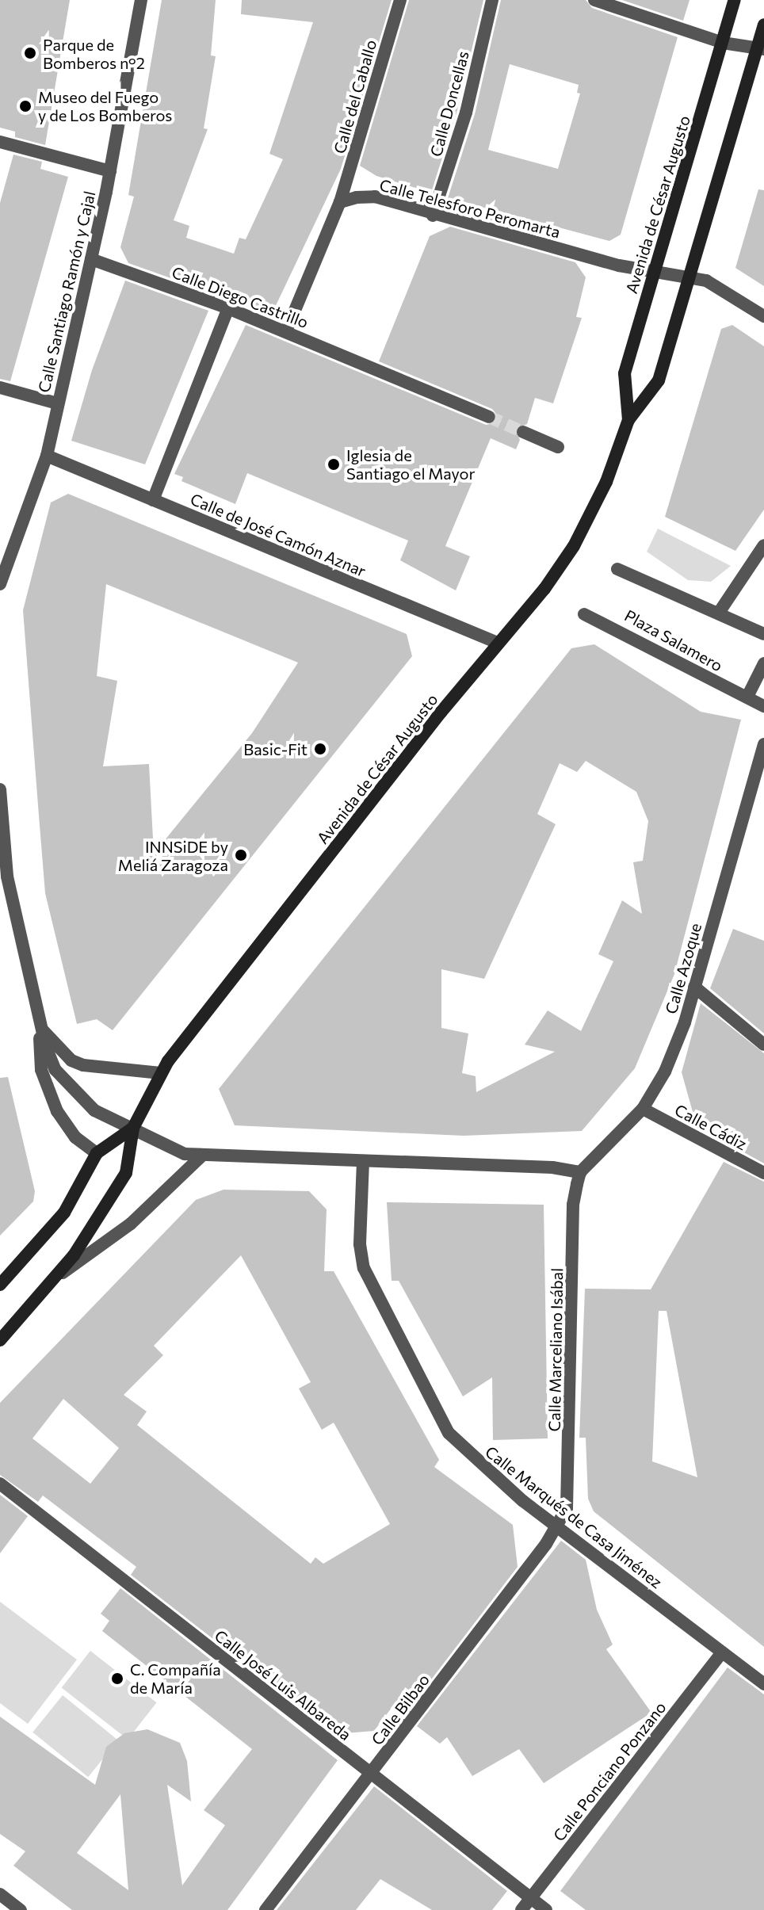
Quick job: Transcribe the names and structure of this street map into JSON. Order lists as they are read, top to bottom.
{
  "streets": {
    "street": [
      "Calle del Caballo",
      "Calle Doncellas",
      "Avenida de César Augusto",
      "Calle Telesforo Peromarta",
      "Calle Santiago Ramón y Cajal",
      "Calle Diego Castrillo",
      "Calle de José Camón Aznar",
      "Plaza Salamero",
      "Calle Azoque",
      "Calle Cádiz",
      "Calle Marceliano Isábal",
      "Calle Marqués de Casa Jiménez",
      "Calle José Luis Albareda",
      "Calle Bilbao",
      "Calle Ponciano Ponzano"
    ]
  },
  "crossings": [
    ["Calle del Caballo", "Calle Telesforo Peromarta"],
    ["Calle Doncellas", "Calle Telesforo Peromarta"],
    ["Avenida de César Augusto", "Calle Telesforo Peromarta"],
    ["Avenida de César Augusto", "Calle de José Camón Aznar"],
    ["Calle Santiago Ramón y Cajal", "Calle Diego Castrillo"],
    ["Calle Santiago Ramón y Cajal", "Calle de José Camón Aznar"],
    ["Calle Azoque", "Calle Cádiz"],
    ["Calle Azoque", "Calle Marceliano Isábal"],
    ["Calle Marceliano Isábal", "Calle Marqués de Casa Jiménez"],
    ["Calle Marceliano Isábal", "Calle Bilbao"],
    ["Calle Marqués de Casa Jiménez", "Calle Bilbao"],
    ["Calle Marqués de Casa Jiménez", "Calle Ponciano Ponzano"],
    ["Calle José Luis Albareda", "Calle Bilbao"],
    ["Calle José Luis Albareda", "Calle Ponciano Ponzano"]
  ],
  "places": [
    "Parque de Bomberos n°2",
    "Museo del Fuego y de Los Bomberos",
    "Iglesia de Santiago el Mayor",
    "Basic-Fit",
    "INNSiDE by Meliá Zaragoza",
    "C. Compañía de María"
  ]
}
